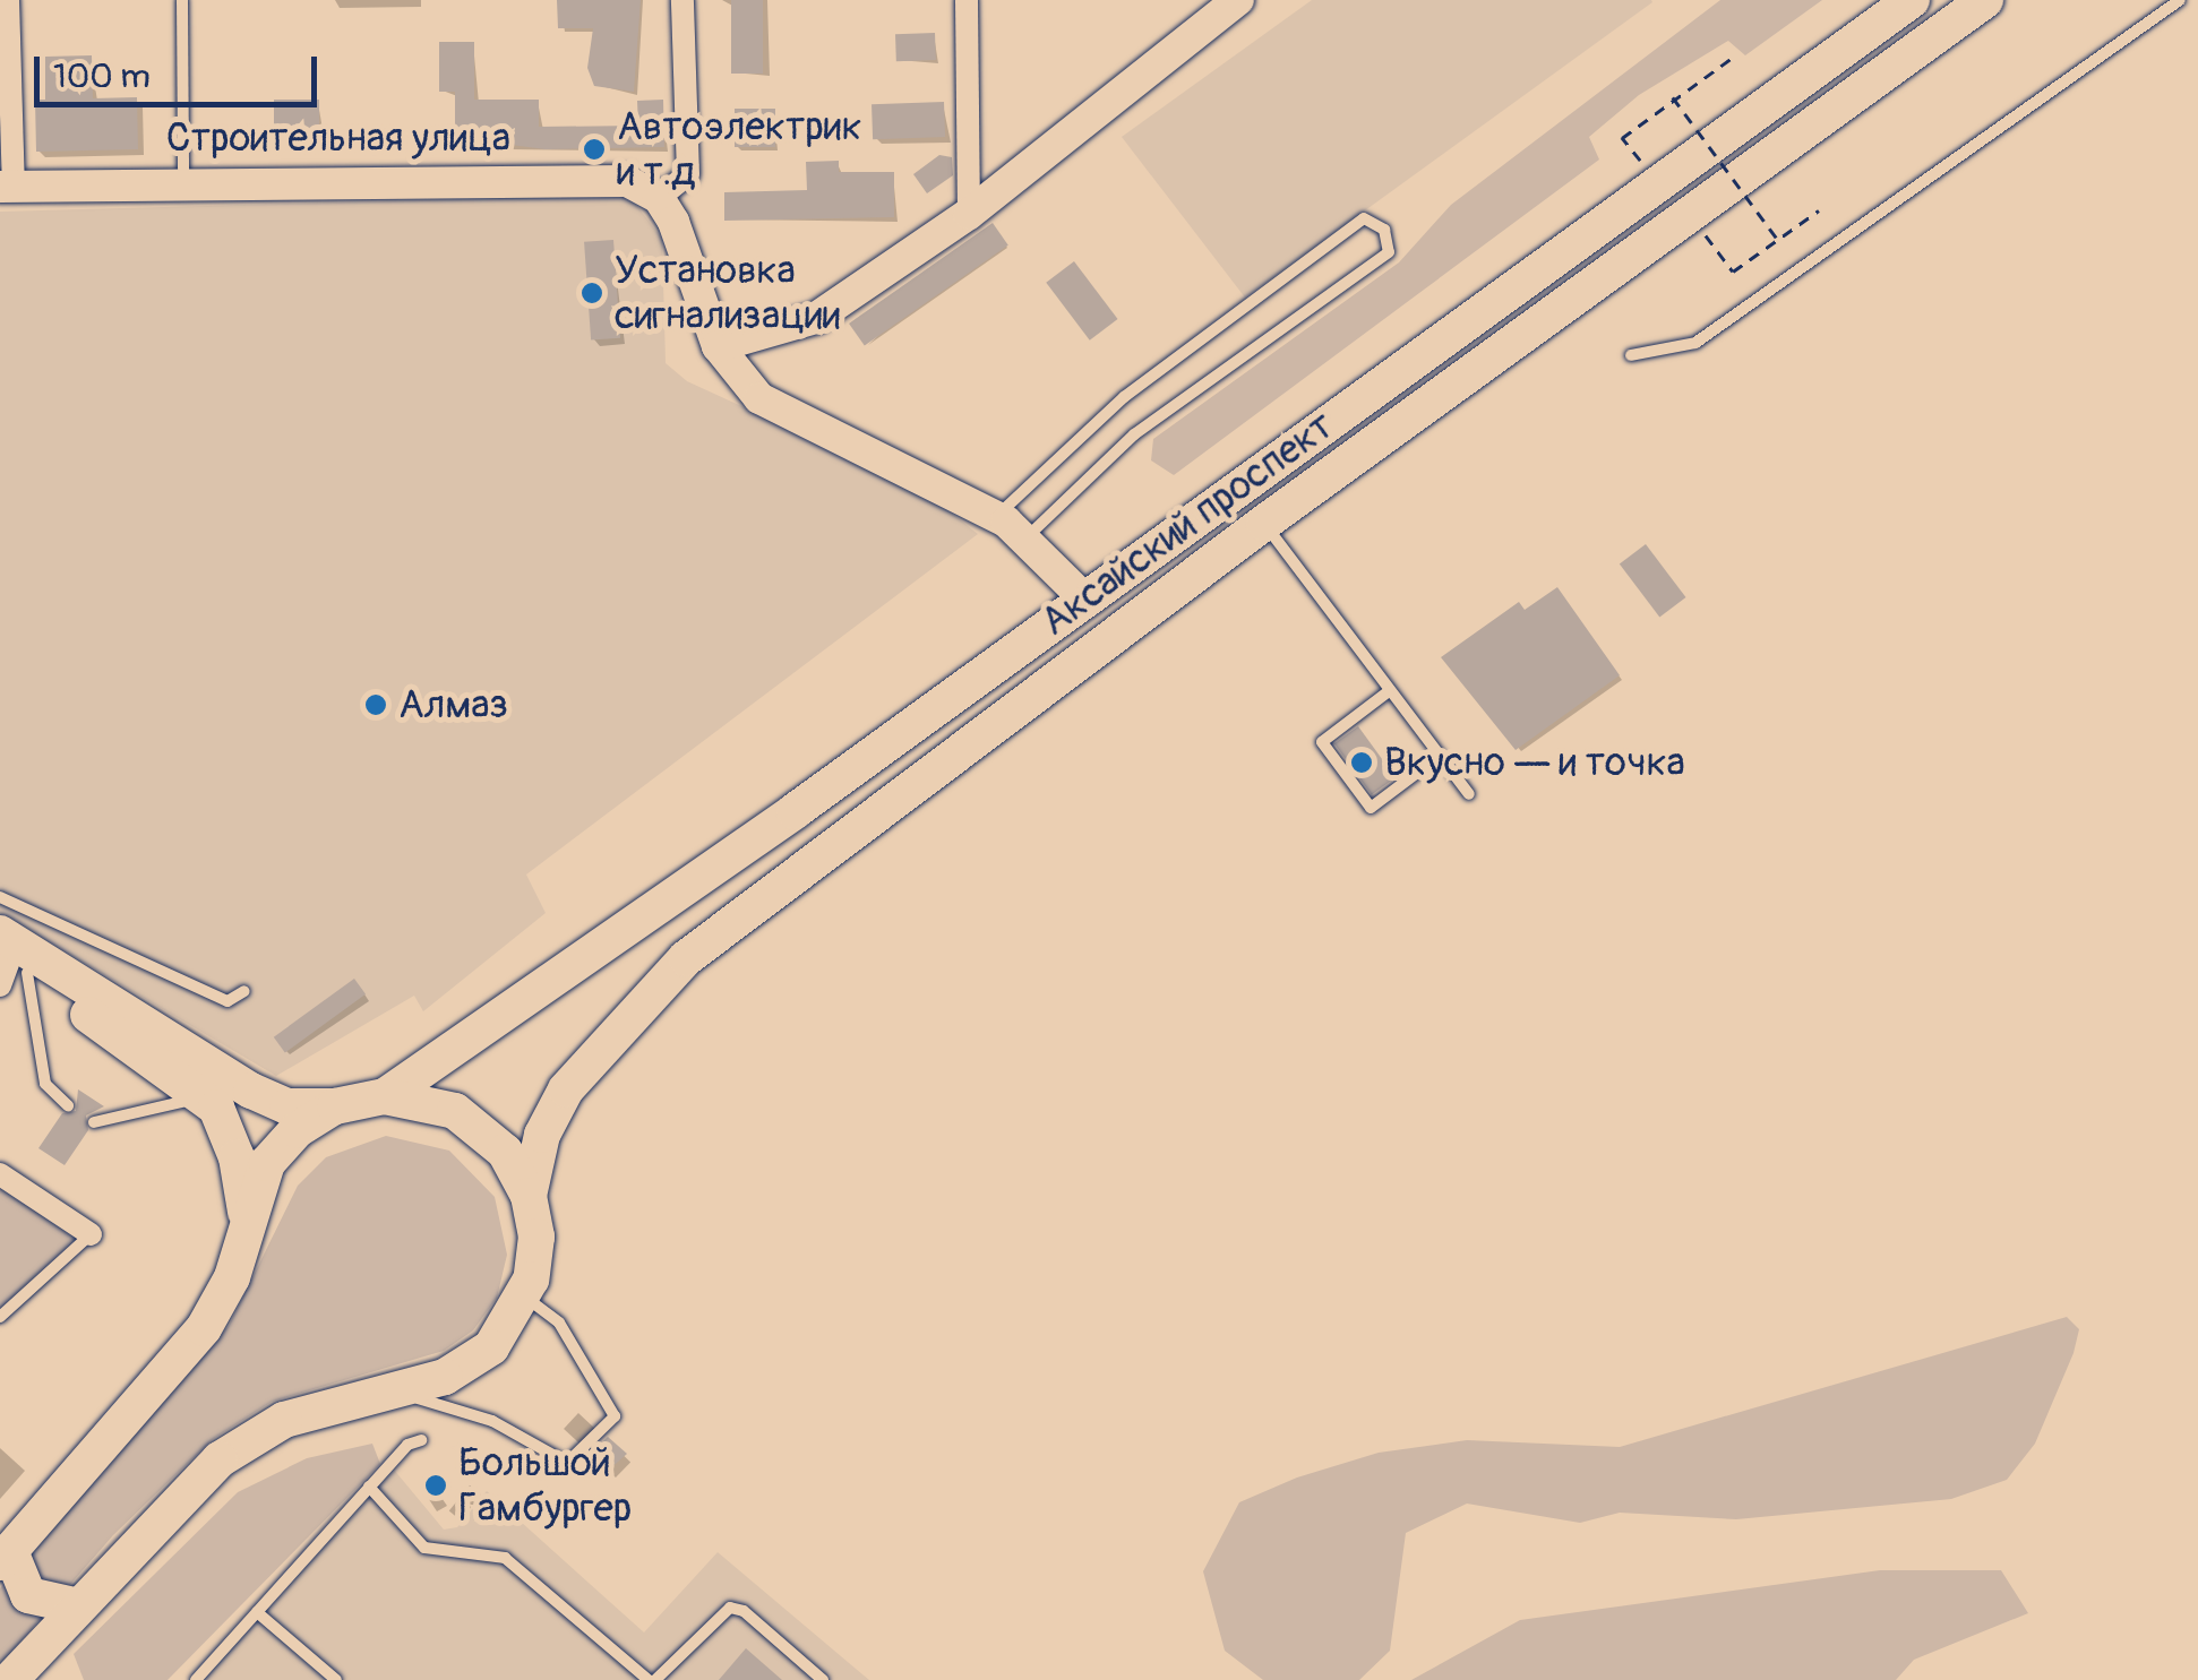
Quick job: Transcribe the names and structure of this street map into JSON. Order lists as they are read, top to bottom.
{
  "streets": {
    "main road": ["Аксайский проспект"],
    "street": ["Строительная улица"]
  },
  "places": [
    "Автоэлектрик и т.д",
    "Установка сигнализации",
    "Алмаз",
    "Вкусно — и точка",
    "Большой Гамбургер"
  ],
  "scale_bar": "100 m"
}
